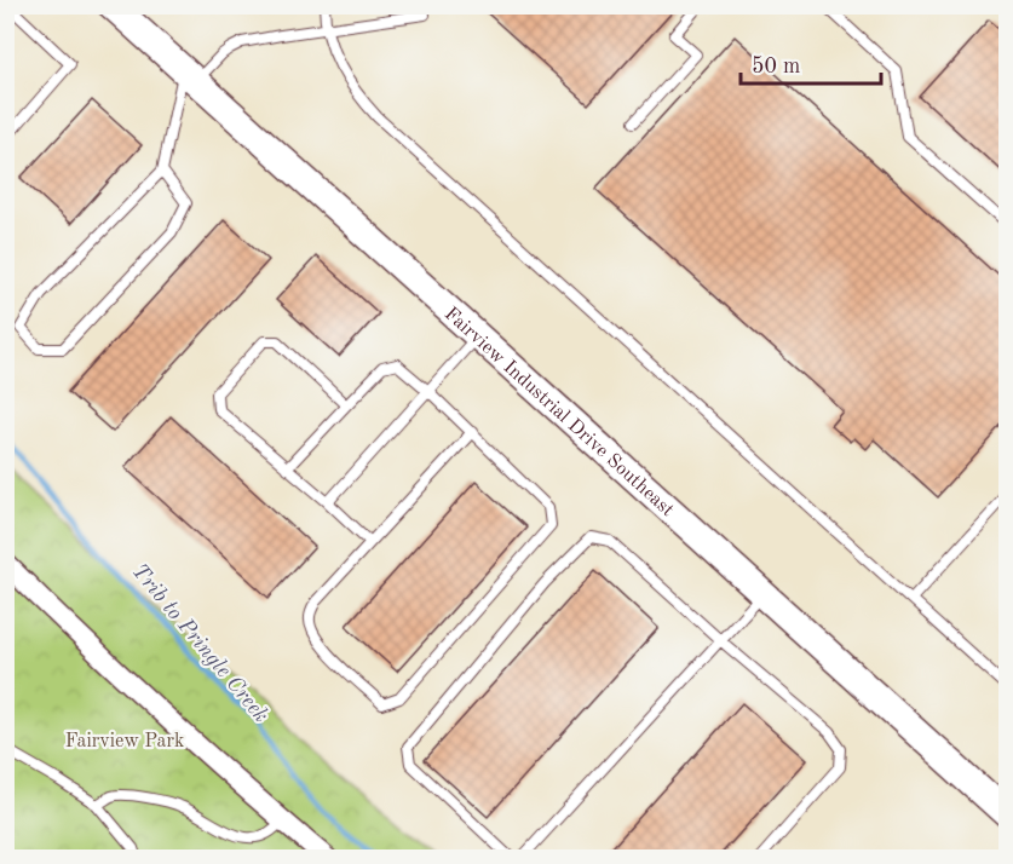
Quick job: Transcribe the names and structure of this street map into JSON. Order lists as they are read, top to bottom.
{
  "streets": {
    "main road": ["Fairview Industrial Drive Southeast"]
  },
  "water": ["Trib to Pringle Creek"],
  "parks": ["Fairview Park"],
  "scale_bar": "50 m"
}
